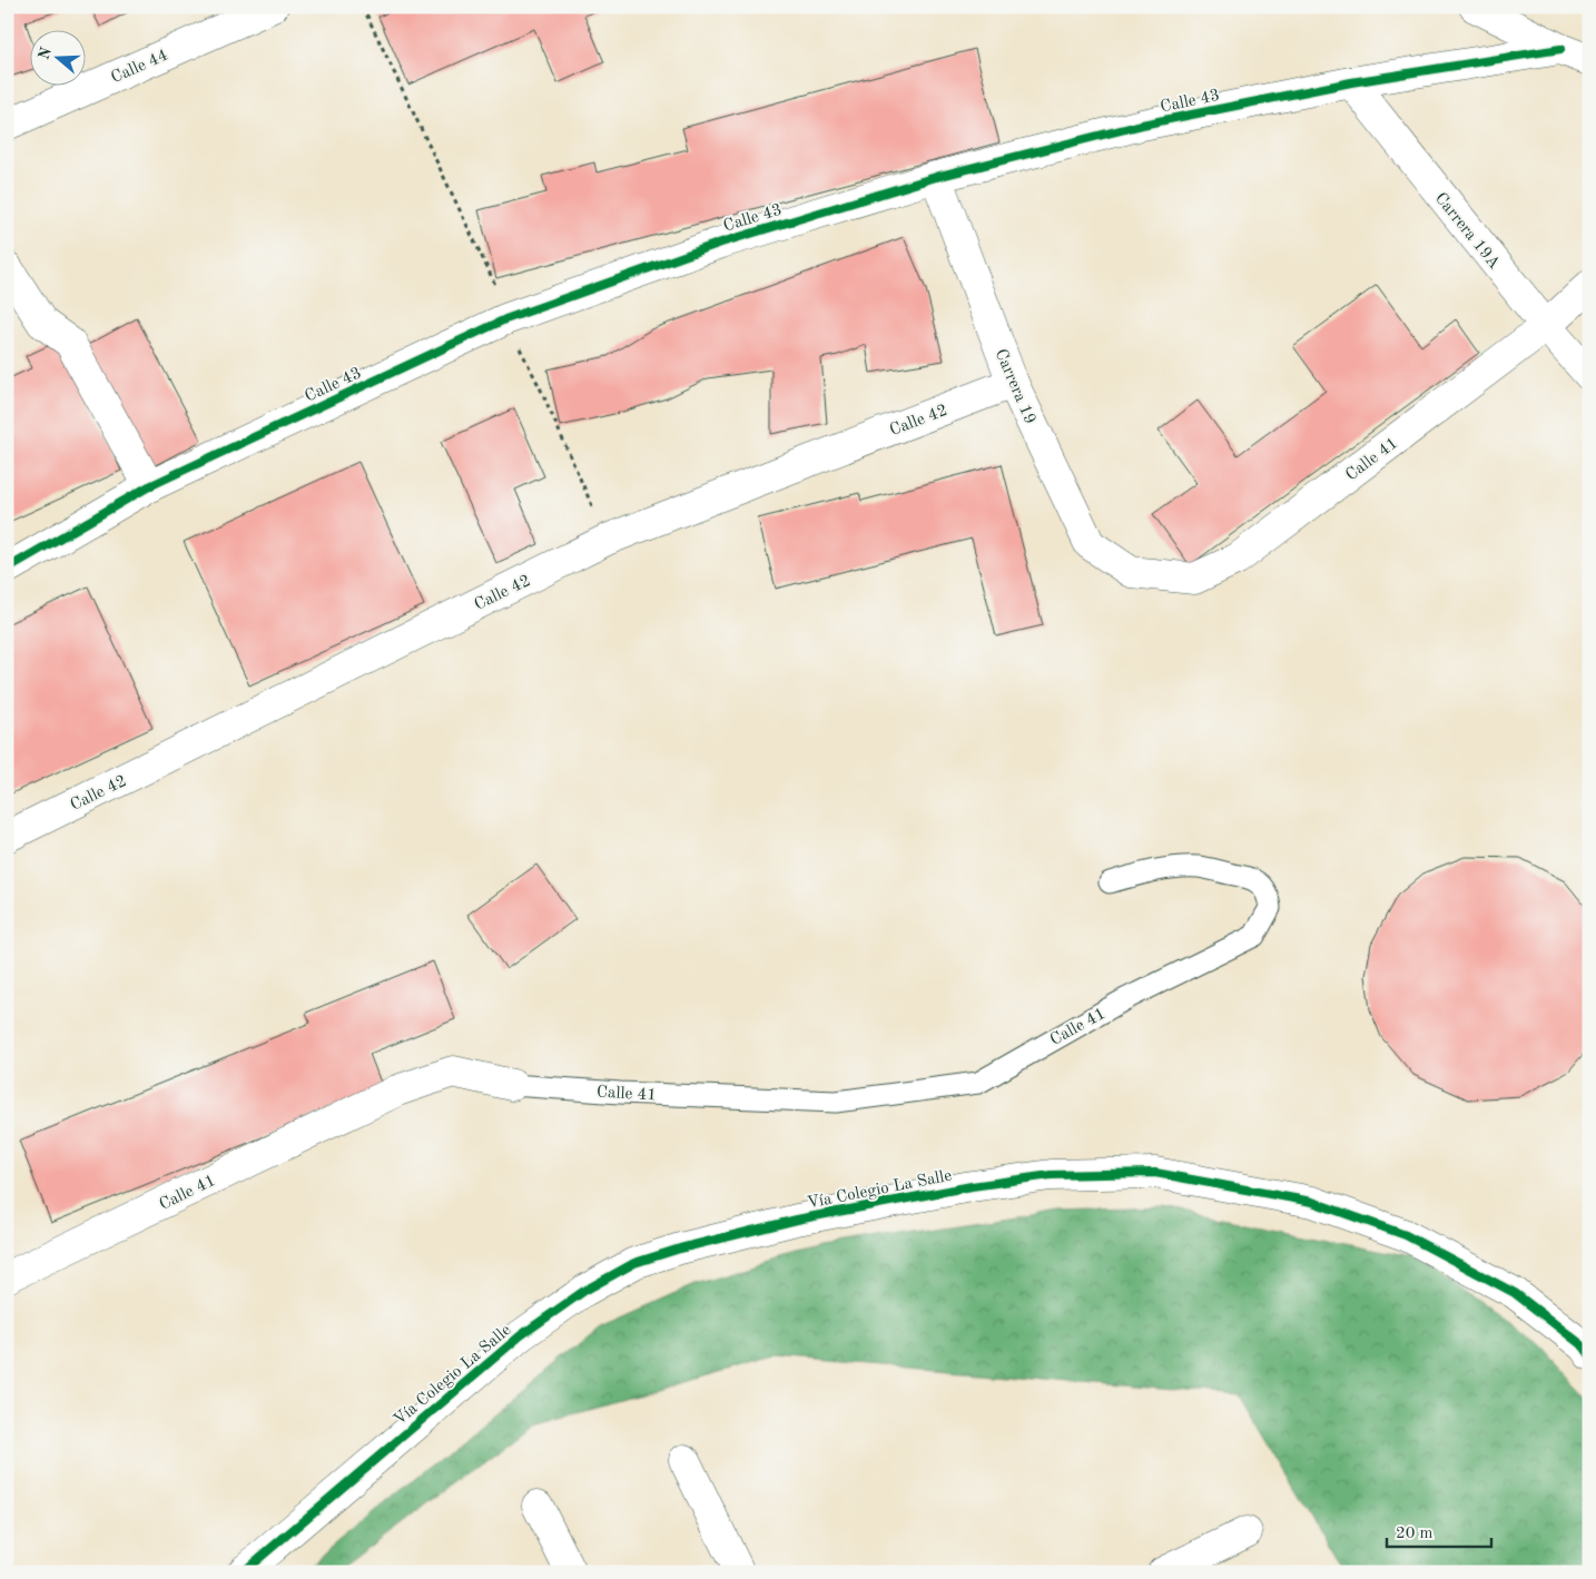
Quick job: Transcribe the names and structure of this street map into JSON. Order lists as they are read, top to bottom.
{
  "streets": {
    "street": [
      "Calle 44",
      "Calle 43",
      "Carrera 19A",
      "Carrera 19",
      "Calle 42",
      "Calle 41",
      "Vía Colegio La Salle"
    ]
  },
  "crossings": [
    ["Calle 43", "Carrera 19A"],
    ["Calle 43", "Carrera 19"],
    ["Carrera 19A", "Calle 41"],
    ["Carrera 19", "Calle 42"],
    ["Carrera 19", "Calle 41"]
  ],
  "scale_bar": "20 m",
  "north": "left"
}
